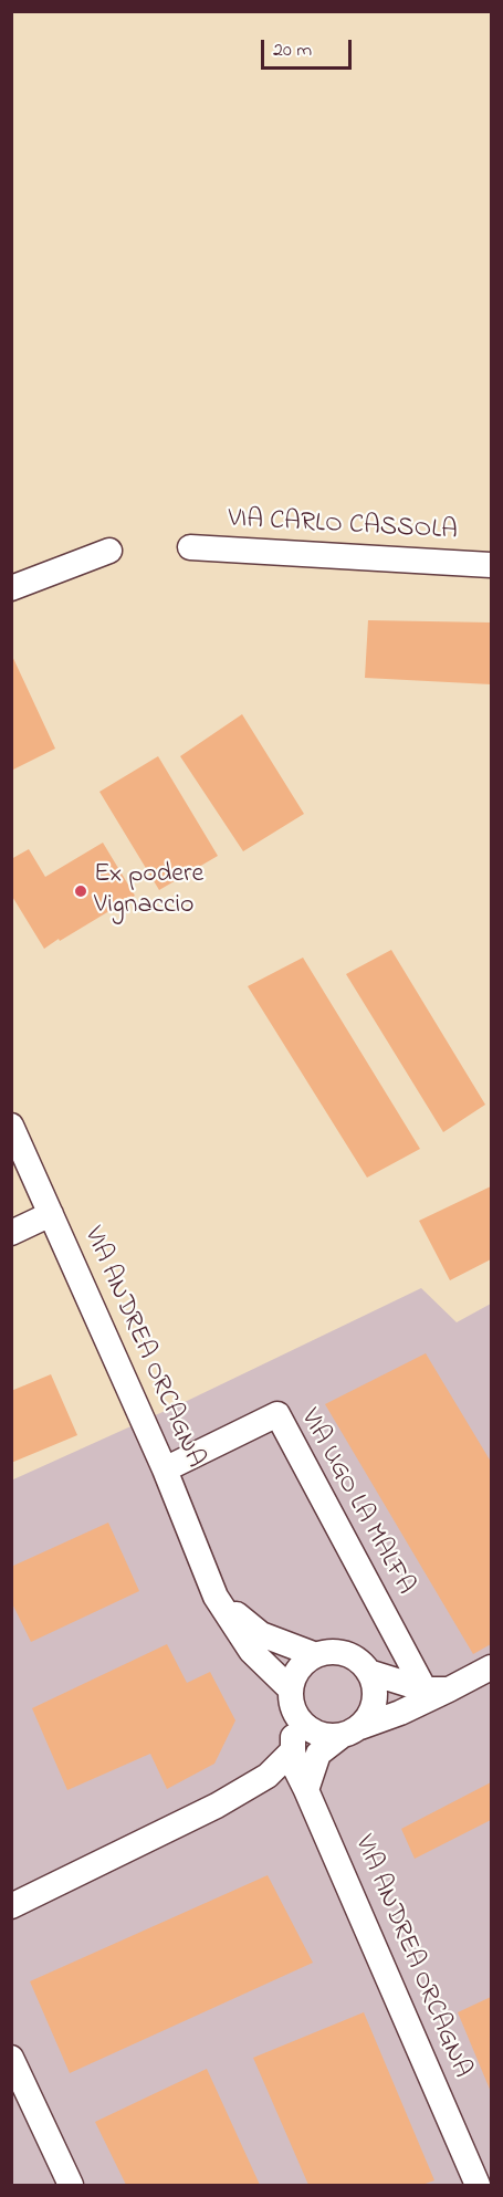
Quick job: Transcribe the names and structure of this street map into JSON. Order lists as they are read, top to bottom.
{
  "streets": {
    "street": ["VIA CARLO CASSOLA", "VIA ANDREA ORCAGNA", "VIA UGO LA MALFA"]
  },
  "crossings": [
    ["VIA ANDREA ORCAGNA", "VIA UGO LA MALFA"]
  ],
  "places": ["Ex podere Vignaccio"],
  "scale_bar": "20 m"
}
